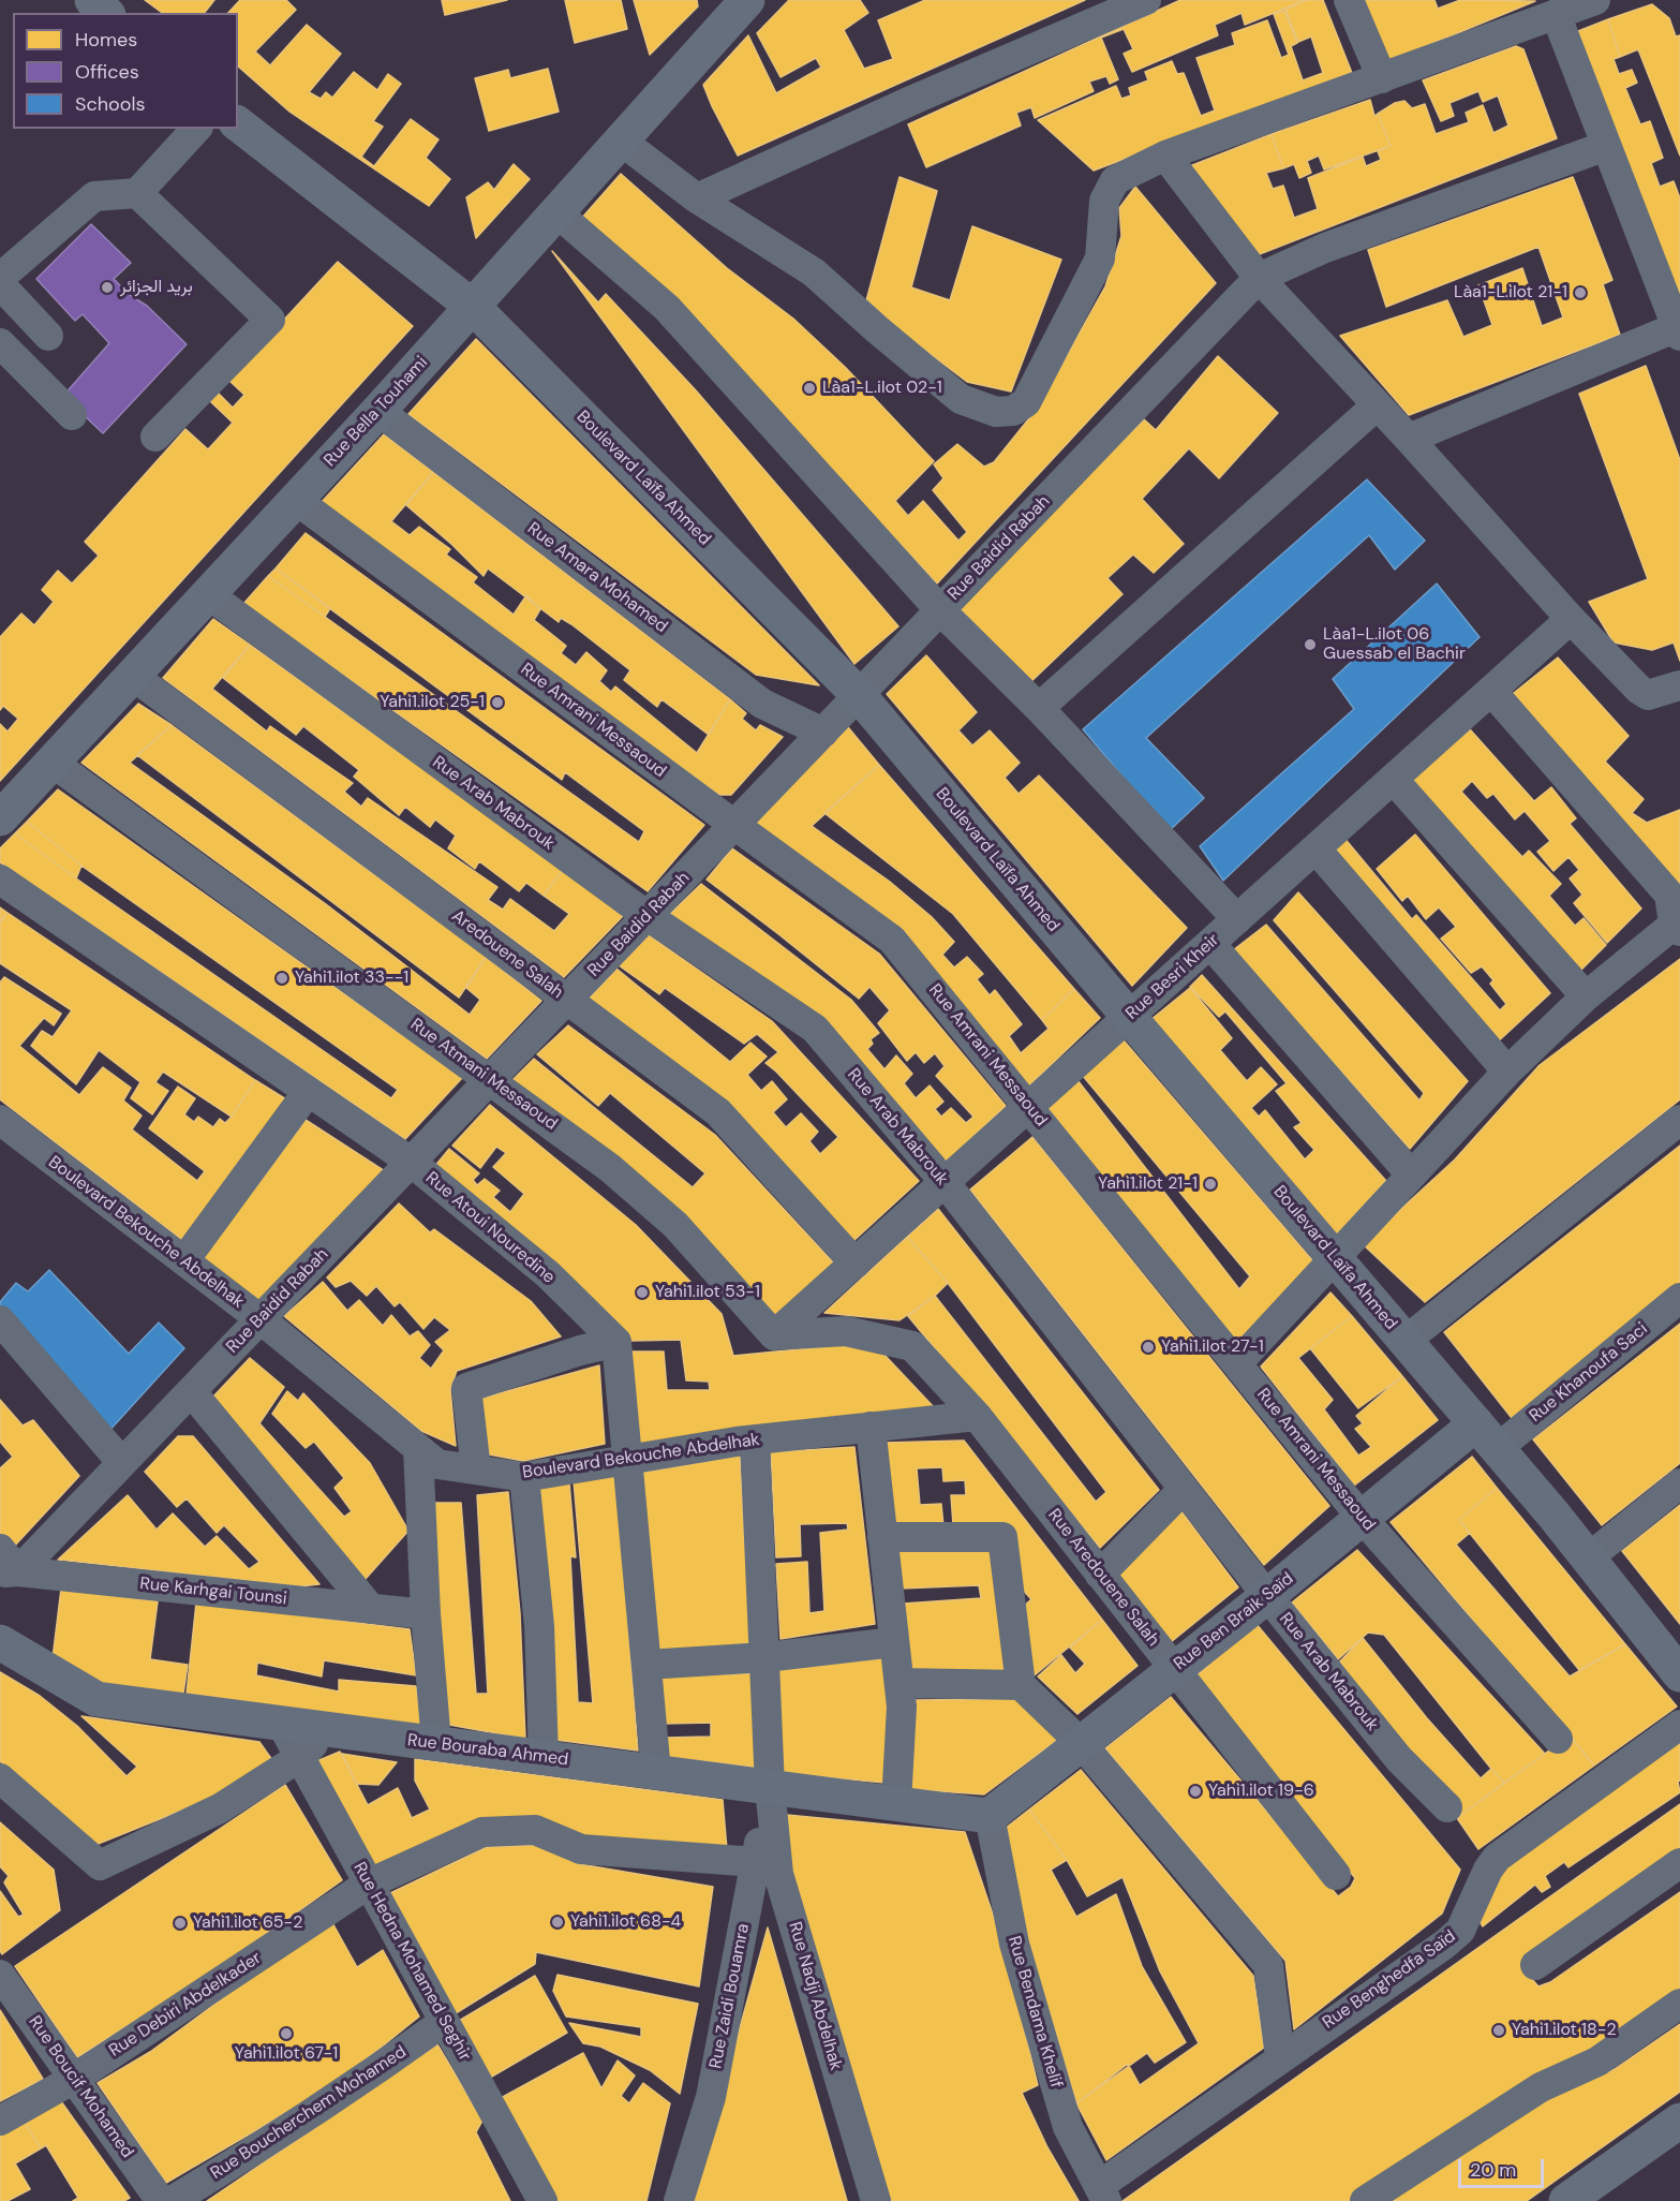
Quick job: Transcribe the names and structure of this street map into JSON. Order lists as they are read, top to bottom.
{
  "streets": {
    "street": [
      "Rue Bella Touhami",
      "Boulevard Laïfa Ahmed",
      "Rue Baidid Rabah",
      "Rue Amara Mohamed",
      "Rue Amrani Messaoud",
      "Rue Arab Mabrouk",
      "Aredouene Salah",
      "Rue Besri Kheir",
      "Rue Atmani Messaoud",
      "Rue Atoui Nouredine",
      "Boulevard Bekouche Abdelhak",
      "Rue Khanoufa Saci",
      "Rue Aredouene Salah",
      "Rue Karhgai Tounsi",
      "Rue Ben Braik Saïd",
      "Rue Bouraba Ahmed",
      "Rue Hedna Mohamed Seghir",
      "Rue Benghedfa Saïd",
      "Rue Zaidi Bouamra",
      "Rue Nadji Abdelhak",
      "Rue Debiri Abdelkader",
      "Rue Bendama Khelif",
      "Rue Boucif Mohamed",
      "Rue Boucherchem Mohamed"
    ]
  },
  "crossings": [
    ["Rue Bella Touhami", "Boulevard Laïfa Ahmed"],
    ["Rue Bella Touhami", "Rue Amara Mohamed"],
    ["Rue Bella Touhami", "Rue Amrani Messaoud"],
    ["Rue Bella Touhami", "Rue Arab Mabrouk"],
    ["Rue Bella Touhami", "Aredouene Salah"],
    ["Rue Bella Touhami", "Rue Atmani Messaoud"],
    ["Boulevard Laïfa Ahmed", "Rue Baidid Rabah"],
    ["Boulevard Laïfa Ahmed", "Rue Besri Kheir"],
    ["Boulevard Laïfa Ahmed", "Rue Khanoufa Saci"],
    ["Boulevard Laïfa Ahmed", "Rue Ben Braik Saïd"],
    ["Rue Baidid Rabah", "Rue Amara Mohamed"],
    ["Rue Baidid Rabah", "Rue Amrani Messaoud"],
    ["Rue Baidid Rabah", "Rue Arab Mabrouk"],
    ["Rue Baidid Rabah", "Aredouene Salah"],
    ["Rue Baidid Rabah", "Rue Atmani Messaoud"],
    ["Rue Baidid Rabah", "Rue Atoui Nouredine"],
    ["Rue Baidid Rabah", "Boulevard Bekouche Abdelhak"],
    ["Rue Baidid Rabah", "Rue Karhgai Tounsi"],
    ["Rue Amrani Messaoud", "Rue Besri Kheir"],
    ["Rue Amrani Messaoud", "Rue Ben Braik Saïd"],
    ["Rue Arab Mabrouk", "Rue Besri Kheir"],
    ["Rue Arab Mabrouk", "Rue Ben Braik Saïd"],
    ["Aredouene Salah", "Rue Besri Kheir"],
    ["Rue Besri Kheir", "Rue Atmani Messaoud"],
    ["Rue Besri Kheir", "Rue Aredouene Salah"],
    ["Rue Atmani Messaoud", "Rue Aredouene Salah"],
    ["Boulevard Bekouche Abdelhak", "Rue Aredouene Salah"],
    ["Rue Khanoufa Saci", "Rue Ben Braik Saïd"],
    ["Rue Aredouene Salah", "Rue Ben Braik Saïd"],
    ["Rue Ben Braik Saïd", "Rue Bouraba Ahmed"],
    ["Rue Ben Braik Saïd", "Rue Bendama Khelif"],
    ["Rue Bouraba Ahmed", "Rue Hedna Mohamed Seghir"],
    ["Rue Bouraba Ahmed", "Rue Zaidi Bouamra"],
    ["Rue Bouraba Ahmed", "Rue Nadji Abdelhak"],
    ["Rue Bouraba Ahmed", "Rue Bendama Khelif"],
    ["Rue Hedna Mohamed Seghir", "Rue Debiri Abdelkader"],
    ["Rue Hedna Mohamed Seghir", "Rue Boucherchem Mohamed"],
    ["Rue Benghedfa Saïd", "Rue Bendama Khelif"],
    ["Rue Zaidi Bouamra", "Rue Nadji Abdelhak"],
    ["Rue Zaidi Bouamra", "Rue Debiri Abdelkader"],
    ["Rue Debiri Abdelkader", "Rue Boucif Mohamed"]
  ],
  "places": [
    "بريد الجزائر",
    "Làa1-L.ilot 21-1",
    "Làa1-L.ilot 02-1",
    "Làa1-L.ilot 06 Guessab el Bachir",
    "Yahi1.ilot 25-1",
    "Yahi1.ilot 33--1",
    "Yahi1.ilot 21-1",
    "Yahi1.ilot 53-1",
    "Yahi1.ilot 27-1",
    "Yahi1.ilot 19-6",
    "Yahi1.ilot 68-4",
    "Yahi1.ilot 65-2",
    "Yahi1.ilot 18-2",
    "Yahi1.ilot 67-1"
  ],
  "legend": ["Homes", "Offices", "Schools"],
  "scale_bar": "20 m"
}
